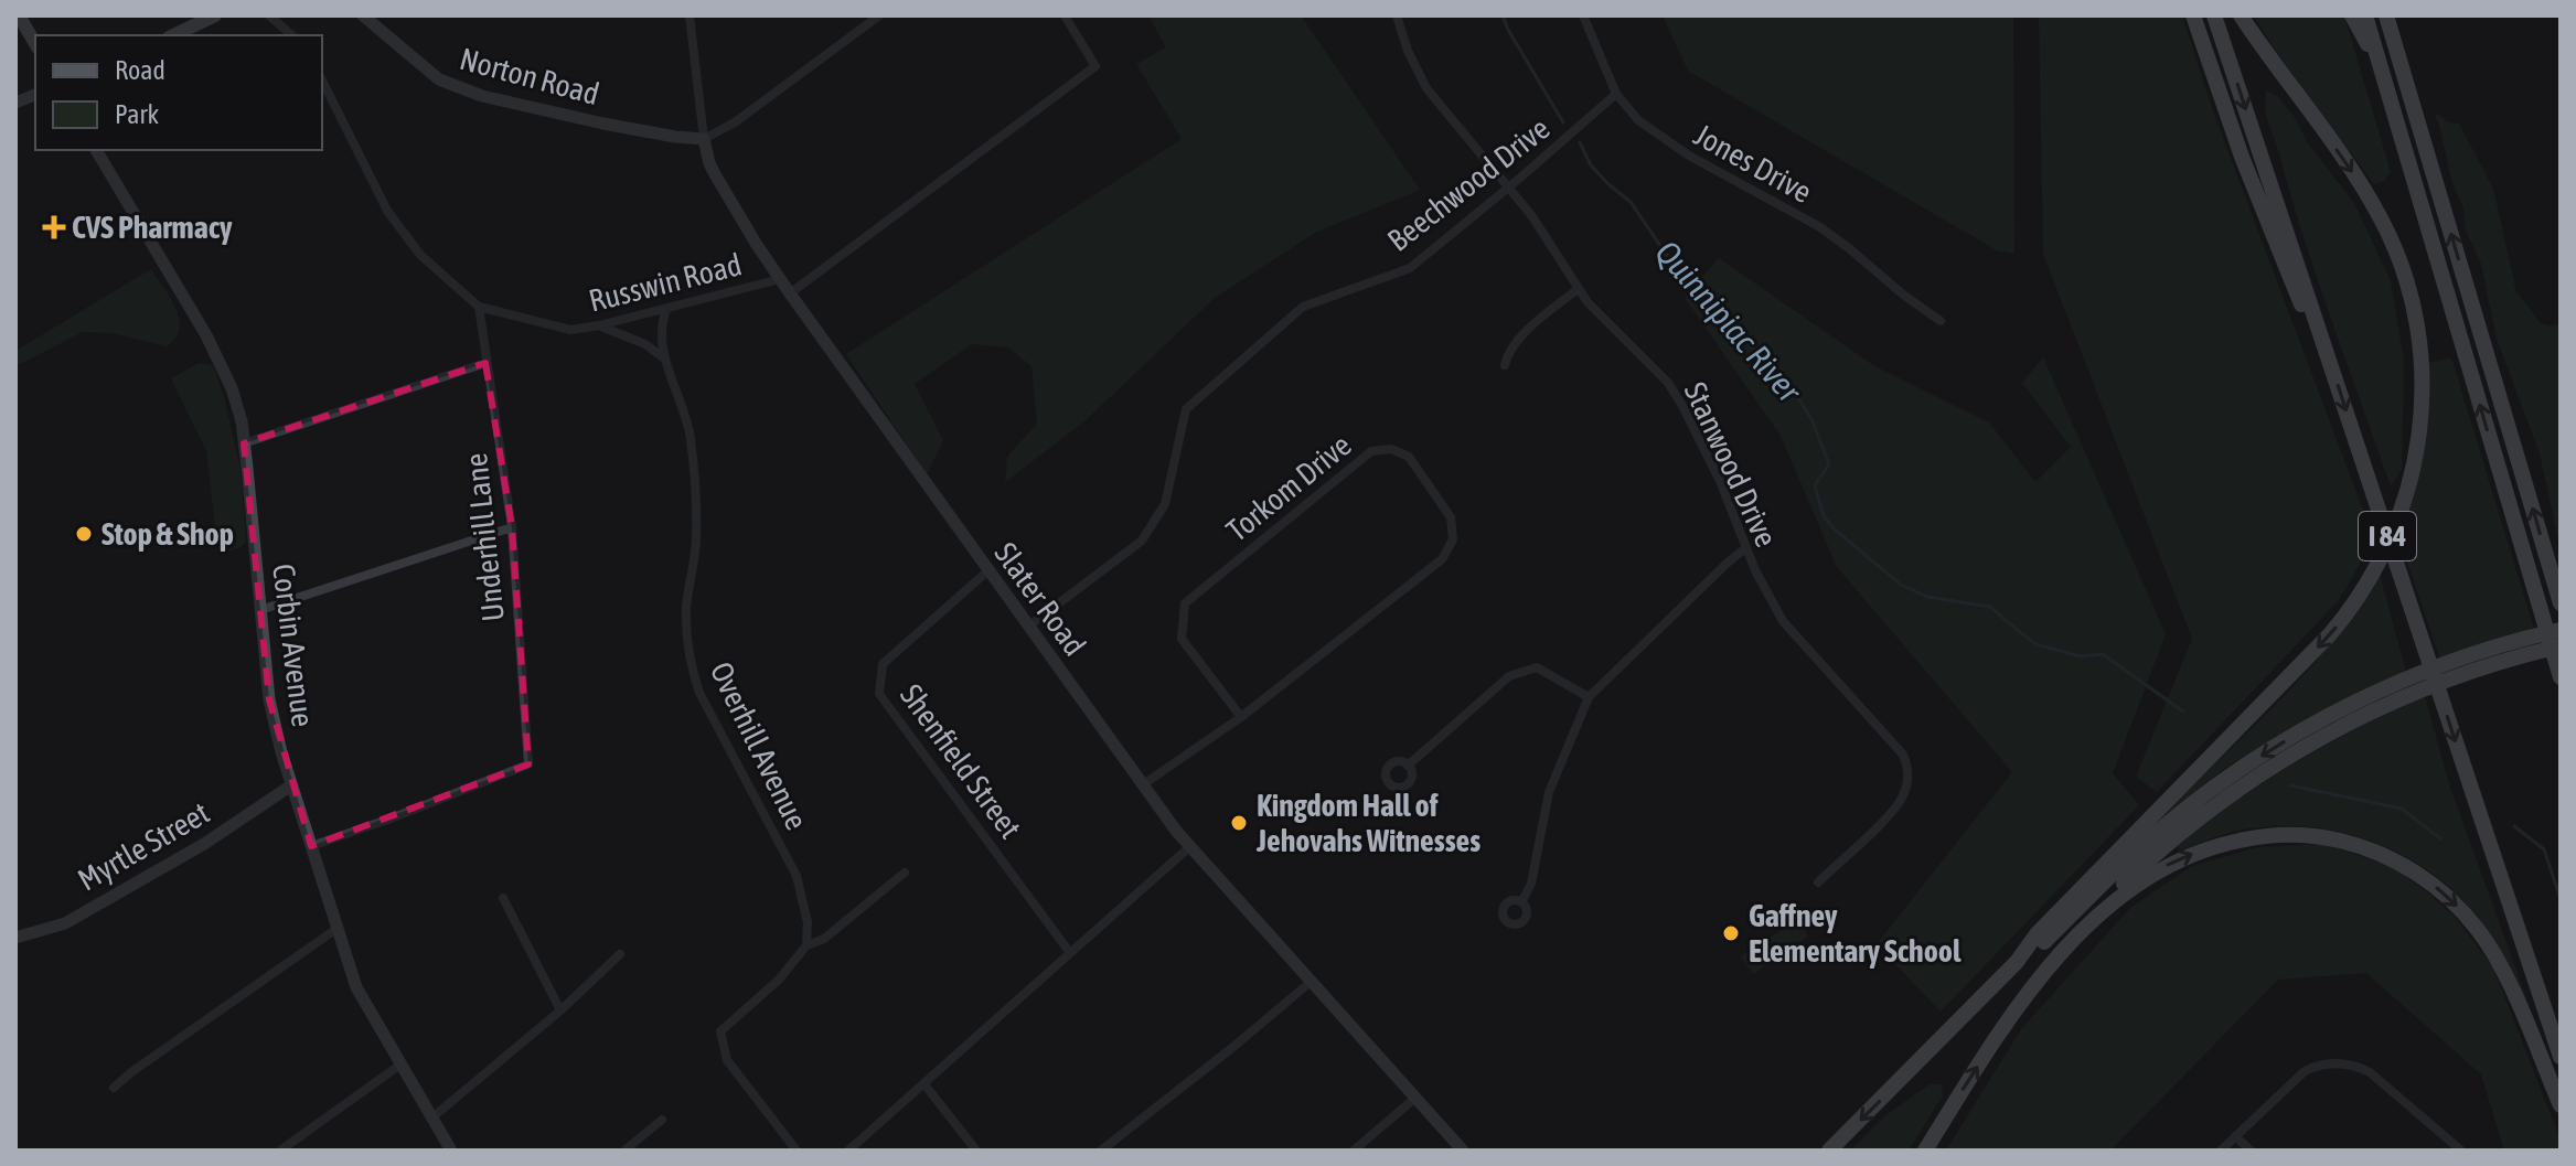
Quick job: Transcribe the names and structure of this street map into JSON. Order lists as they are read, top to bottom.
{
  "streets": {
    "highway": ["I 84"],
    "main road": [
      "Norton Road",
      "Slater Road",
      "Corbin Avenue",
      "Myrtle Street"
    ],
    "street": [
      "Jones Drive",
      "Beechwood Drive",
      "Russwin Road",
      "Stanwood Drive",
      "Torkom Drive",
      "Underhill Lane",
      "Overhill Avenue",
      "Shenfield Street"
    ]
  },
  "crossings": [
    ["Norton Road", "Slater Road"],
    ["Jones Drive", "Beechwood Drive"],
    ["Beechwood Drive", "Stanwood Drive"],
    ["Beechwood Drive", "Slater Road"],
    ["Russwin Road", "Underhill Lane"],
    ["Russwin Road", "Slater Road"],
    ["Russwin Road", "Overhill Avenue"],
    ["Torkom Drive", "Slater Road"],
    ["Underhill Lane", "Corbin Avenue"],
    ["Slater Road", "Shenfield Street"],
    ["Corbin Avenue", "Myrtle Street"]
  ],
  "water": ["Quinnipiac River"],
  "places": {
    "health": ["CVS Pharmacy"],
    "other": ["Stop & Shop", "Kingdom Hall of Jehovahs Witnesses", "Gaffney Elementary School"]
  },
  "legend": ["Road", "Park"]
}
